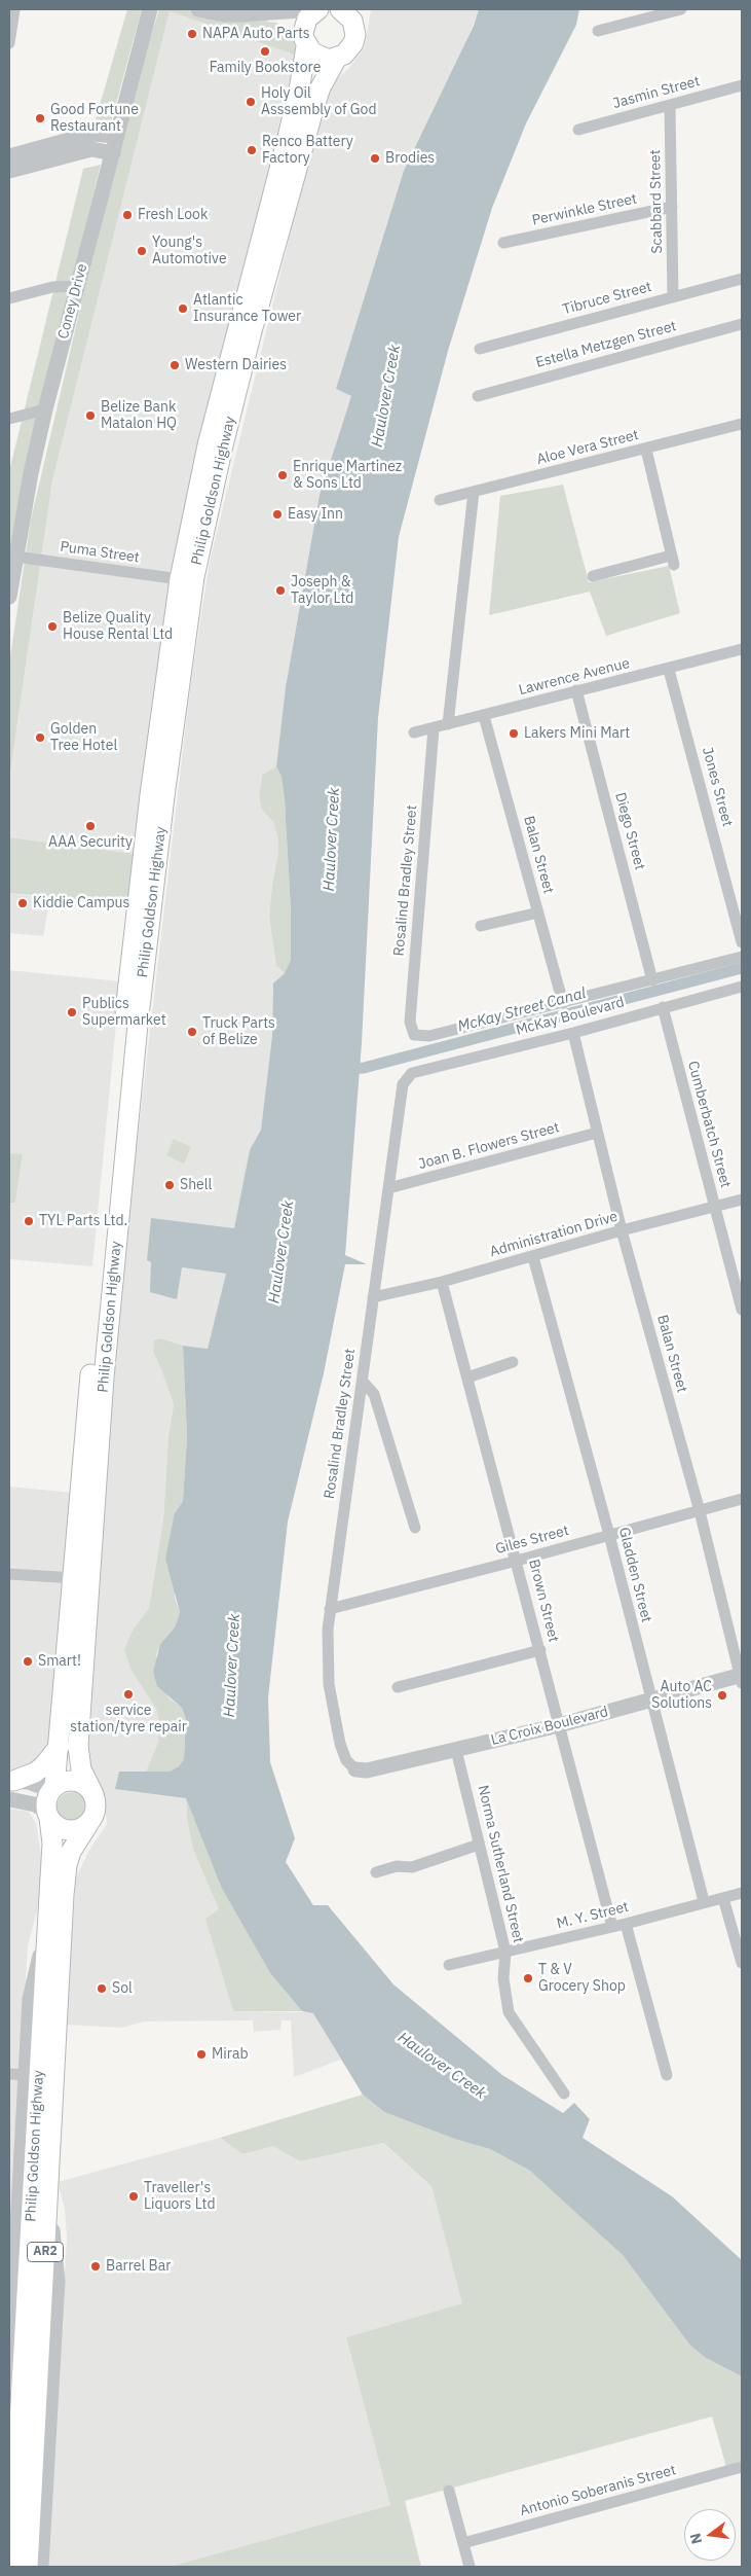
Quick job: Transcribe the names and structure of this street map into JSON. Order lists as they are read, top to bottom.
{
  "streets": {
    "main road": ["Philip Goldson Highway", "AR2"],
    "street": [
      "Jasmin Street",
      "Scabbard Street",
      "Perwinkle Street",
      "Tibruce Street",
      "Coney Drive",
      "Estella Metzgen Street",
      "Aloe Vera Street",
      "Puma Street",
      "Lawrence Avenue",
      "Jones Street",
      "Diego Street",
      "Balan Street",
      "Rosalind Bradley Street",
      "McKay Boulevard",
      "Cumberbatch Street",
      "Joan B. Flowers Street",
      "Administration Drive",
      "Giles Street",
      "Gladden Street",
      "Brown Street",
      "La Croix Boulevard",
      "Norma Sutherland Street",
      "M. Y. Street",
      "Antonio Soberanis Street"
    ]
  },
  "crossings": [
    ["Jasmin Street", "Scabbard Street"],
    ["Scabbard Street", "Perwinkle Street"],
    ["Scabbard Street", "Tibruce Street"],
    ["Coney Drive", "Puma Street"],
    ["Philip Goldson Highway", "Puma Street"],
    ["Lawrence Avenue", "Jones Street"],
    ["Lawrence Avenue", "Diego Street"],
    ["Lawrence Avenue", "Balan Street"],
    ["Lawrence Avenue", "Rosalind Bradley Street"],
    ["Diego Street", "McKay Boulevard"],
    ["Balan Street", "McKay Boulevard"],
    ["Balan Street", "Joan B. Flowers Street"],
    ["Balan Street", "Administration Drive"],
    ["Balan Street", "Giles Street"],
    ["Balan Street", "La Croix Boulevard"],
    ["Rosalind Bradley Street", "McKay Boulevard"],
    ["Rosalind Bradley Street", "Joan B. Flowers Street"],
    ["Rosalind Bradley Street", "Administration Drive"],
    ["Rosalind Bradley Street", "Giles Street"],
    ["Rosalind Bradley Street", "La Croix Boulevard"],
    ["McKay Boulevard", "Cumberbatch Street"],
    ["Cumberbatch Street", "Administration Drive"],
    ["Administration Drive", "Gladden Street"],
    ["Administration Drive", "Brown Street"],
    ["Giles Street", "Gladden Street"],
    ["Giles Street", "Brown Street"],
    ["Gladden Street", "La Croix Boulevard"],
    ["Gladden Street", "M. Y. Street"],
    ["Brown Street", "La Croix Boulevard"],
    ["Brown Street", "M. Y. Street"],
    ["La Croix Boulevard", "Norma Sutherland Street"],
    ["Norma Sutherland Street", "M. Y. Street"]
  ],
  "water": ["Haulover Creek", "McKay Street Canal"],
  "places": [
    "NAPA Auto Parts",
    "Family Bookstore",
    "Holy Oil Asssembly of God",
    "Good Fortune Restaurant",
    "Renco Battery Factory",
    "Brodies",
    "Fresh Look",
    "Young's Automotive",
    "Atlantic Insurance Tower",
    "Western Dairies",
    "Belize Bank Matalon HQ",
    "Enrique Martinez & Sons Ltd",
    "Easy Inn",
    "Joseph & Taylor Ltd",
    "Belize Quality House Rental Ltd",
    "Lakers Mini Mart",
    "Golden Tree Hotel",
    "AAA Security",
    "Kiddie Campus",
    "Publics Supermarket",
    "Truck Parts of Belize",
    "Shell",
    "TYL Parts Ltd.",
    "Smart!",
    "service station/tyre repair",
    "Auto AC Solutions",
    "T & V Grocery Shop",
    "Sol",
    "Mirab",
    "Traveller's Liquors Ltd",
    "Barrel Bar"
  ],
  "north": "left"
}
